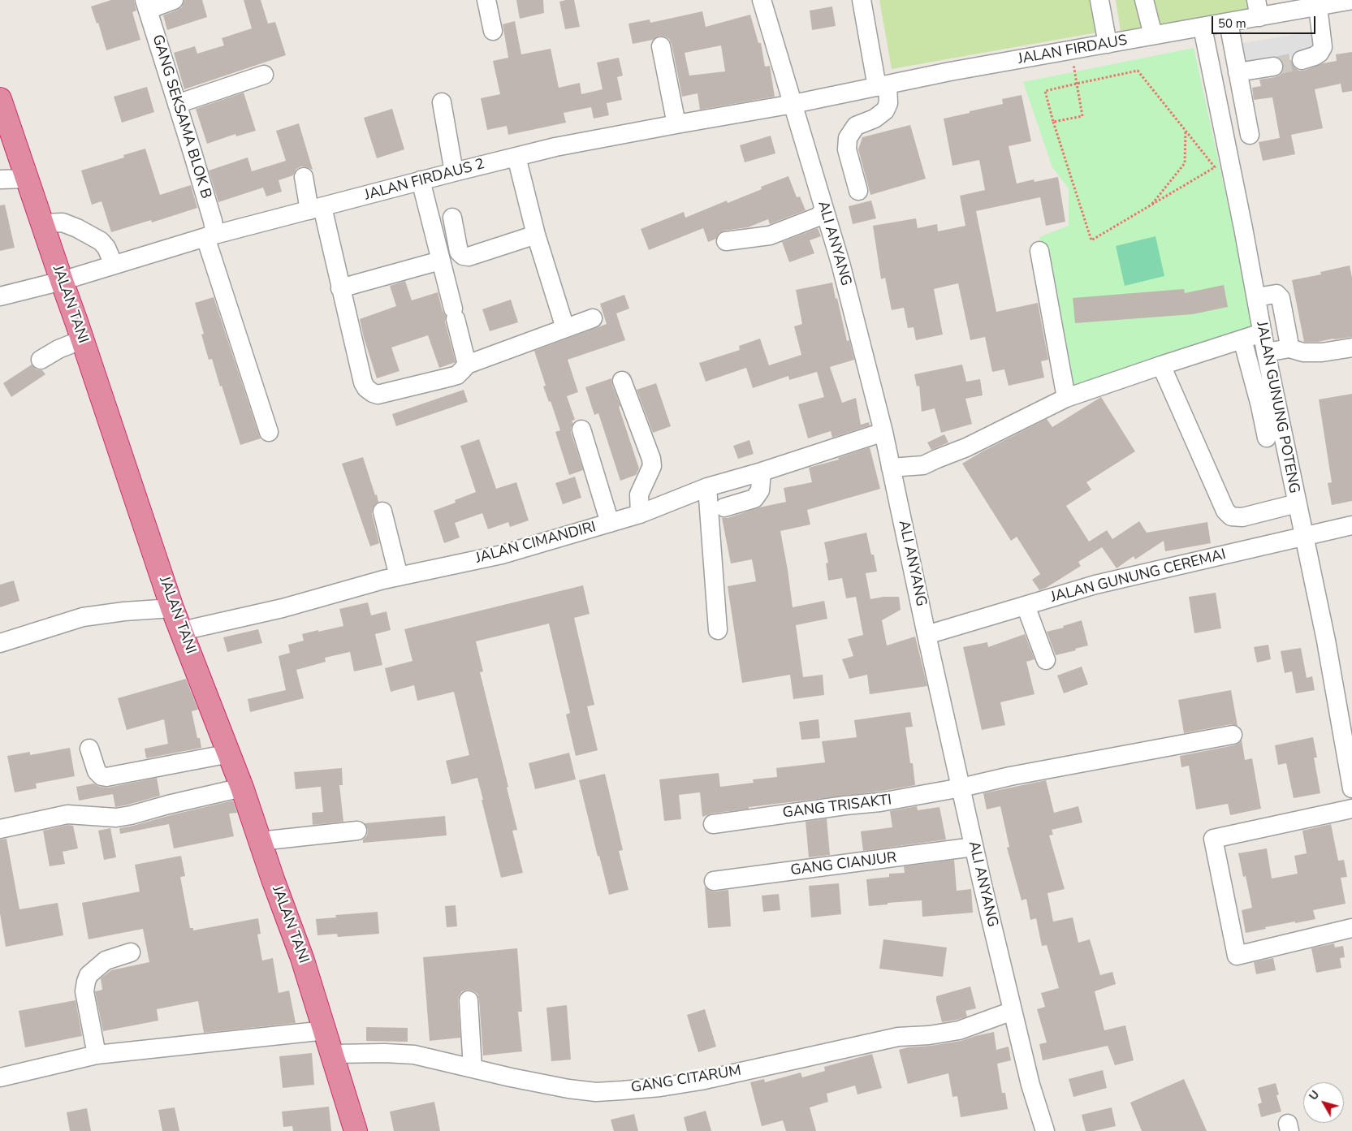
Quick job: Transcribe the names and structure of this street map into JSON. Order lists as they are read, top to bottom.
{
  "streets": {
    "highway": ["JALAN TANI"],
    "street": [
      "JALAN FIRDAUS",
      "GANG SEKSAMA BLOK B",
      "JALAN FIRDAUS 2",
      "ALI ANYANG",
      "JALAN GUNUNG POTENG",
      "JALAN CIMANDIRI",
      "JALAN GUNUNG CEREMAI",
      "GANG TRISAKTI",
      "GANG CIANJUR",
      "GANG CITARUM"
    ]
  },
  "crossings": [
    ["JALAN FIRDAUS", "JALAN FIRDAUS 2"],
    ["JALAN FIRDAUS", "ALI ANYANG"],
    ["JALAN FIRDAUS", "JALAN GUNUNG POTENG"],
    ["GANG SEKSAMA BLOK B", "JALAN FIRDAUS 2"],
    ["JALAN FIRDAUS 2", "ALI ANYANG"],
    ["JALAN FIRDAUS 2", "JALAN TANI"],
    ["ALI ANYANG", "JALAN CIMANDIRI"],
    ["ALI ANYANG", "JALAN GUNUNG CEREMAI"],
    ["ALI ANYANG", "GANG TRISAKTI"],
    ["ALI ANYANG", "GANG CIANJUR"],
    ["ALI ANYANG", "GANG CITARUM"],
    ["JALAN TANI", "JALAN CIMANDIRI"],
    ["JALAN TANI", "GANG CITARUM"],
    ["JALAN GUNUNG POTENG", "JALAN GUNUNG CEREMAI"]
  ],
  "scale_bar": "50 m",
  "north": "top left"
}
